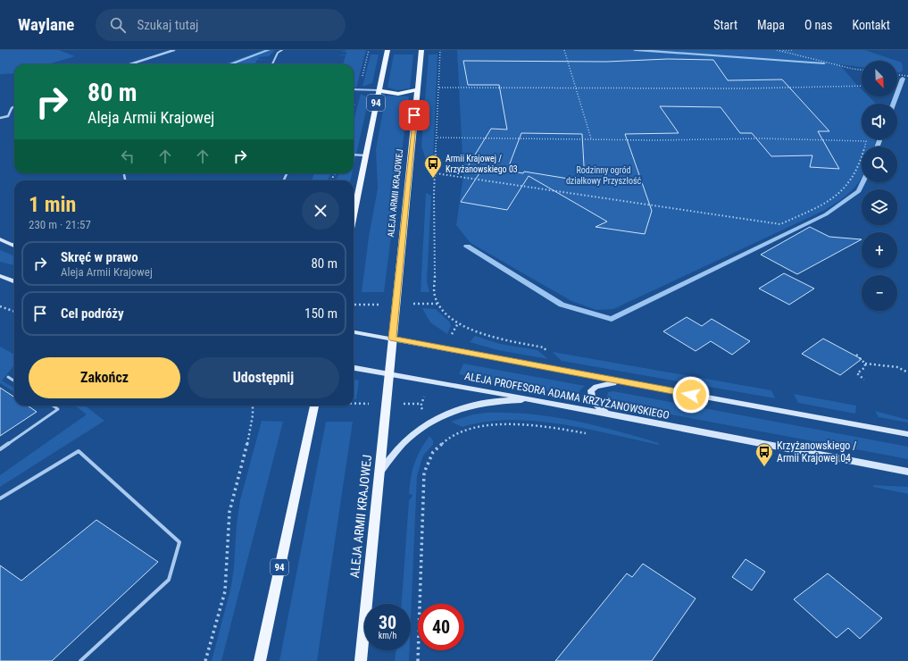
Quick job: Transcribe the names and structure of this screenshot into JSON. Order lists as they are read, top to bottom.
{
  "streets": {
    "main road": ["94", "ALEJA ARMII KRAJOWEJ"],
    "street": ["ALEJA PROFESORA ADAMA KRZYŻANOWSKIEGO"]
  },
  "crossings": [
    ["ALEJA ARMII KRAJOWEJ", "ALEJA PROFESORA ADAMA KRZYŻANOWSKIEGO"]
  ],
  "parks": ["Rodzinny ogród działkowy Przyszłość"],
  "places": {
    "bus stop": ["Armii Krajowej / Krzyżanowskiego 03", "Krzyżanowskiego / Armii Krajowej 04"]
  },
  "north": "bottom right",
  "page": {
    "header": "Waylane",
    "search": "Szukaj tutaj",
    "nav": [
      "Start",
      "Mapa",
      "O nas",
      "Kontakt"
    ],
    "map_buttons": ["+", "−"],
    "turn": ["80 m", "Aleja Armii Krajowej"],
    "heading": ["1 min", "230 m · 21:57"],
    "list": [
      {
        "name": "Skręć w prawo",
        "note": "Aleja Armii Krajowej",
        "value": "80 m"
      },
      {
        "name": "Cel podróży",
        "value": "150 m"
      }
    ],
    "buttons": ["Zakończ", "Udostępnij"],
    "speed": "30 km/h",
    "limit": "40"
  }
}
